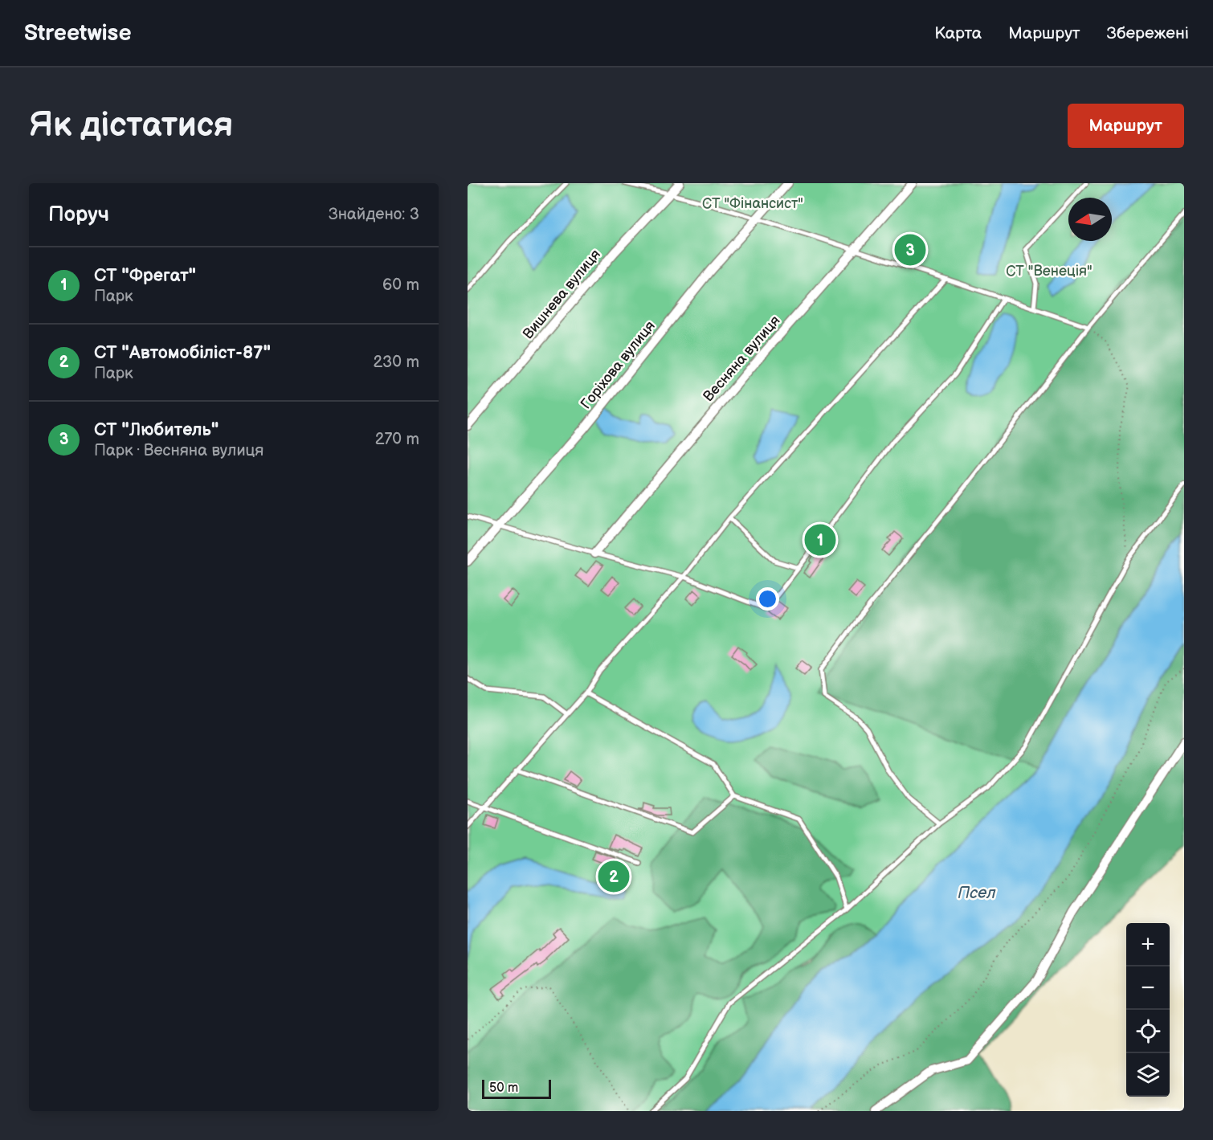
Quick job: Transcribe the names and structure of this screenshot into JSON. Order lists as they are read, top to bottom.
{
  "streets": {
    "street": ["Вишнева вулиця", "Весняна вулиця", "Горіхова вулиця"]
  },
  "water": ["Псел"],
  "parks": ["СТ \"Фiнансист\"", "СТ \"Венеція\""],
  "scale_bar": "50 m",
  "north": "left",
  "page": {
    "header": "Streetwise",
    "nav": ["Карта", "Маршрут", "Збережені"],
    "buttons": "Маршрут",
    "title": "Як дістатися",
    "heading": ["Поруч", "Знайдено: 3"],
    "pins": ["3", "1", "2"],
    "list": [
      {
        "mark": "1",
        "name": "СТ \"Фрегат\"",
        "note": "Парк",
        "value": "60 m"
      },
      {
        "mark": "2",
        "name": "СТ \"Автомобiлiст-87\"",
        "note": "Парк",
        "value": "230 m"
      },
      {
        "mark": "3",
        "name": "СТ \"Любитель\"",
        "note": "Парк · Весняна вулиця",
        "value": "270 m"
      }
    ],
    "map_buttons": ["+", "−"],
    "scale": "50 m"
  }
}
